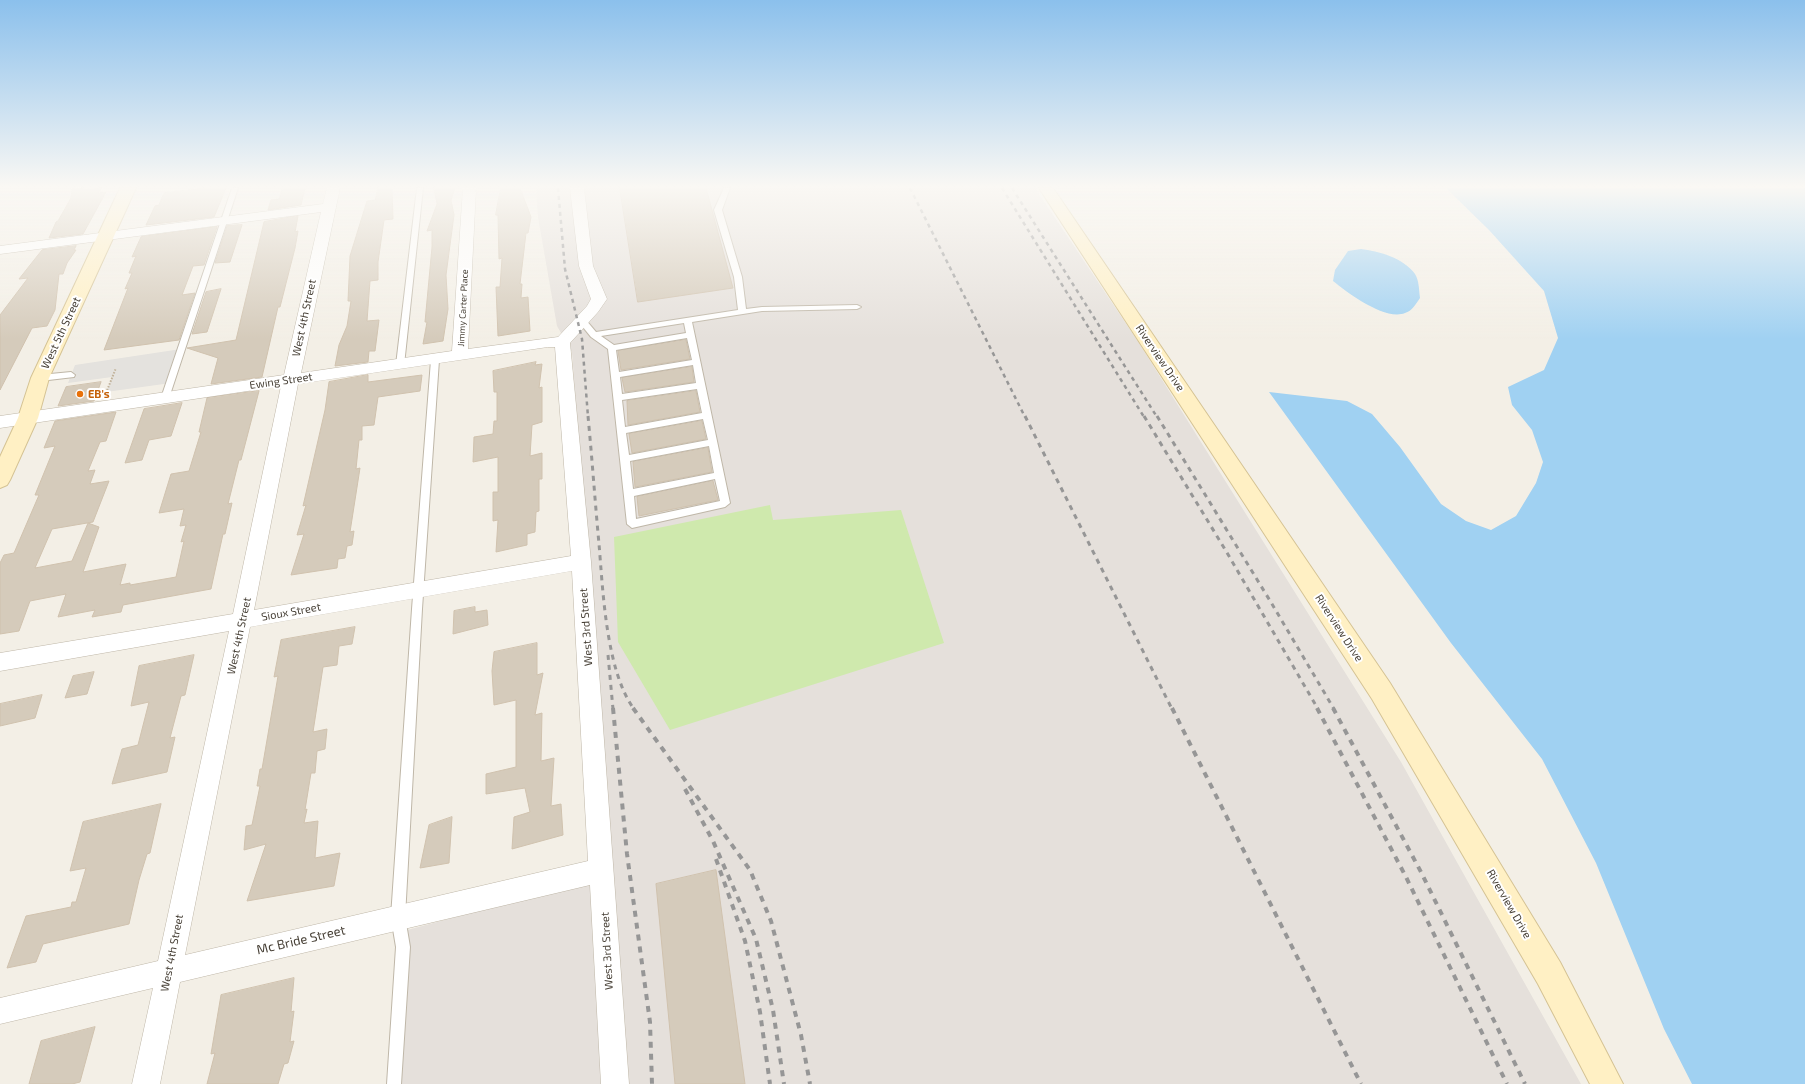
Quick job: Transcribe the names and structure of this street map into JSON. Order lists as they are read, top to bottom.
{
  "streets": {
    "street": [
      "Jimmy Carter Place",
      "West 4th Street",
      "West 5th Street",
      "Riverview Drive",
      "Ewing Street",
      "Sioux Street",
      "West 3rd Street",
      "Mc Bride Street"
    ]
  },
  "crossings": [
    ["Jimmy Carter Place", "Ewing Street"],
    ["West 4th Street", "Ewing Street"],
    ["West 4th Street", "Sioux Street"],
    ["West 4th Street", "Mc Bride Street"],
    ["West 5th Street", "Ewing Street"],
    ["Ewing Street", "West 3rd Street"],
    ["Sioux Street", "West 3rd Street"],
    ["West 3rd Street", "Mc Bride Street"]
  ],
  "places": ["EB's"]
}
